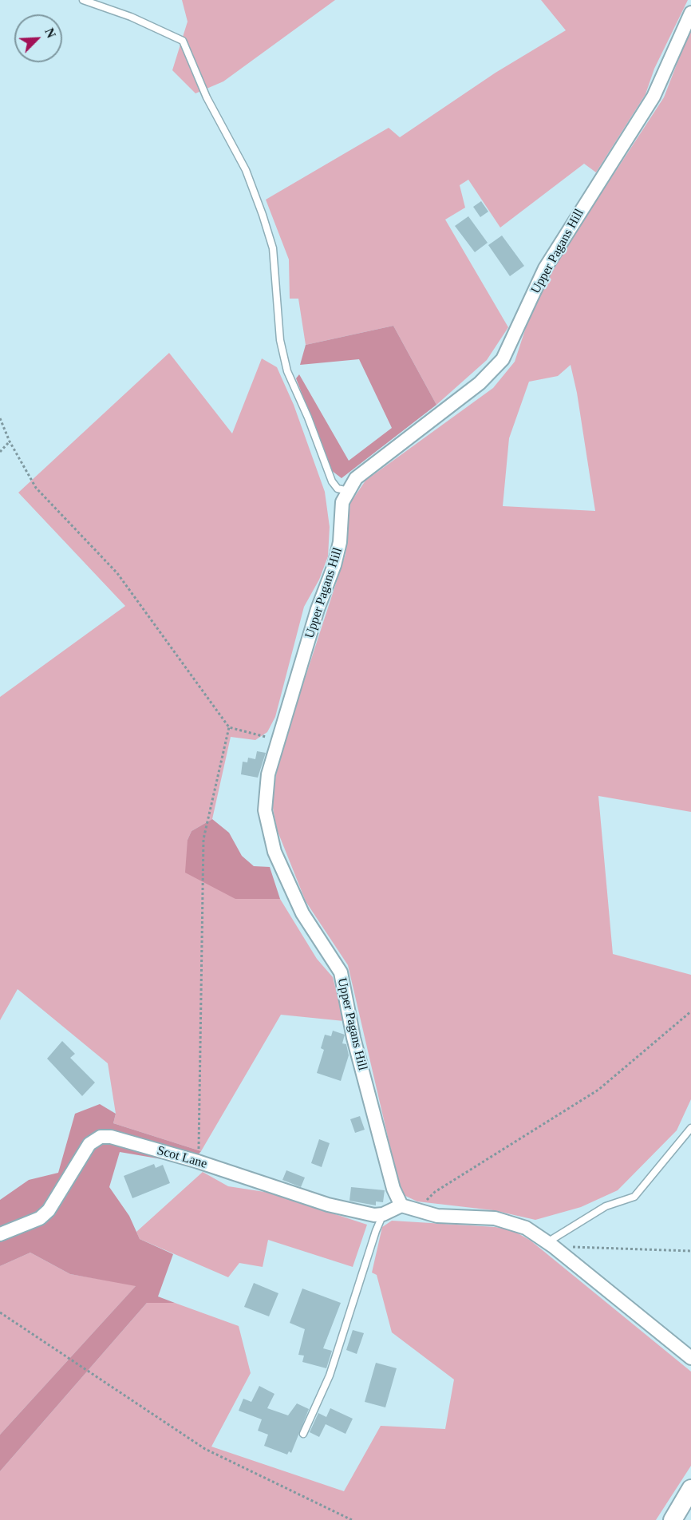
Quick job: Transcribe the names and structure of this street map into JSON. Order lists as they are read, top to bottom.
{
  "streets": {
    "street": ["Upper Pagans Hill", "Scot Lane"]
  },
  "north": "top right"
}
